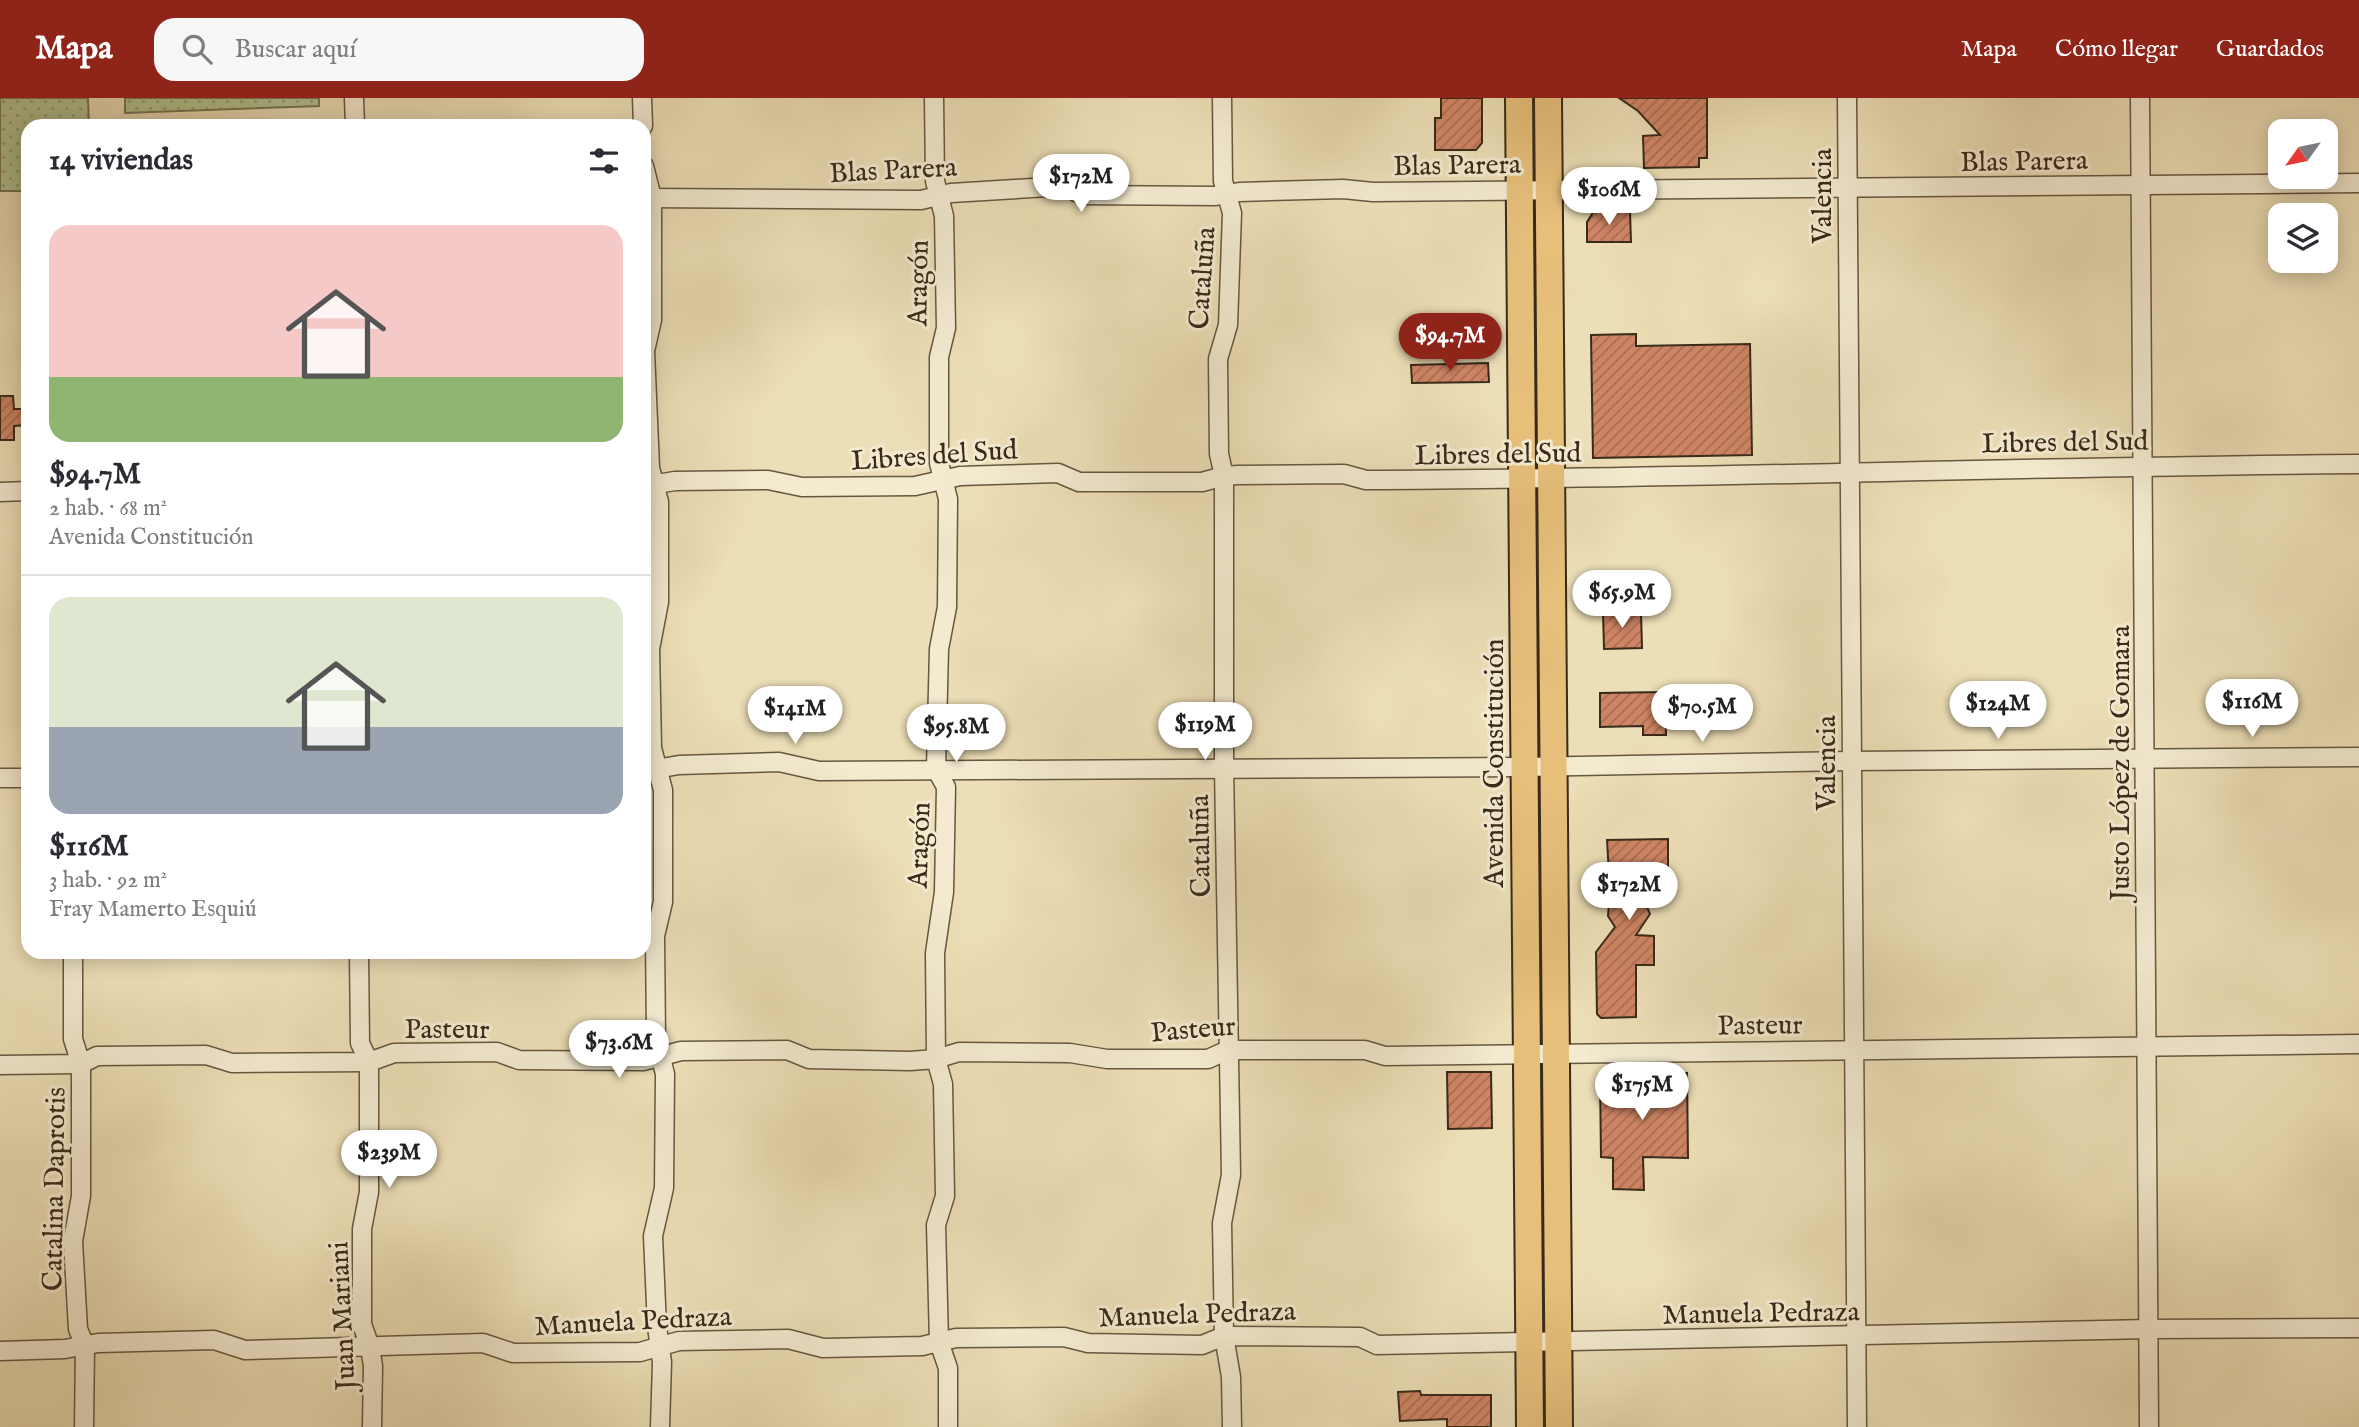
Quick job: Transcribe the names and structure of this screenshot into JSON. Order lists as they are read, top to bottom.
{
  "streets": {
    "main road": ["Avenida Constitución"],
    "street": [
      "Blas Parera",
      "Valencia",
      "Cataluña",
      "Aragón",
      "Libres del Sud",
      "Justo López de Gomara",
      "Pasteur",
      "Catalina Daprotis",
      "Manuela Pedraza",
      "Juan Mariani"
    ]
  },
  "crossings": [
    ["Blas Parera", "Valencia"],
    ["Blas Parera", "Cataluña"],
    ["Blas Parera", "Aragón"],
    ["Blas Parera", "Avenida Constitución"],
    ["Blas Parera", "Justo López de Gomara"],
    ["Valencia", "Libres del Sud"],
    ["Valencia", "Pasteur"],
    ["Valencia", "Manuela Pedraza"],
    ["Cataluña", "Libres del Sud"],
    ["Cataluña", "Pasteur"],
    ["Cataluña", "Manuela Pedraza"],
    ["Aragón", "Libres del Sud"],
    ["Aragón", "Pasteur"],
    ["Aragón", "Manuela Pedraza"],
    ["Libres del Sud", "Avenida Constitución"],
    ["Libres del Sud", "Justo López de Gomara"],
    ["Avenida Constitución", "Pasteur"],
    ["Avenida Constitución", "Manuela Pedraza"],
    ["Justo López de Gomara", "Pasteur"],
    ["Justo López de Gomara", "Manuela Pedraza"],
    ["Pasteur", "Catalina Daprotis"],
    ["Pasteur", "Juan Mariani"],
    ["Catalina Daprotis", "Manuela Pedraza"],
    ["Manuela Pedraza", "Juan Mariani"]
  ],
  "north": "bottom left",
  "page": {
    "header": "Mapa",
    "search": "Buscar aquí",
    "nav": ["Mapa", "Cómo llegar", "Guardados"],
    "heading": "14 viviendas",
    "price": [
      "$172M",
      "$106M",
      "$94.7M",
      "$65.9M",
      "$116M",
      "$124M",
      "$70.5M",
      "$141M",
      "$119M",
      "$95.8M",
      "$172M",
      "$73.6M",
      "$175M",
      "$239M"
    ],
    "list": [
      {
        "name": "$94.7M",
        "note": "2 hab. · 68 m² · Avenida Constitución"
      },
      {
        "name": "$116M",
        "note": "3 hab. · 92 m² · Fray Mamerto Esquiú"
      }
    ]
  }
}
